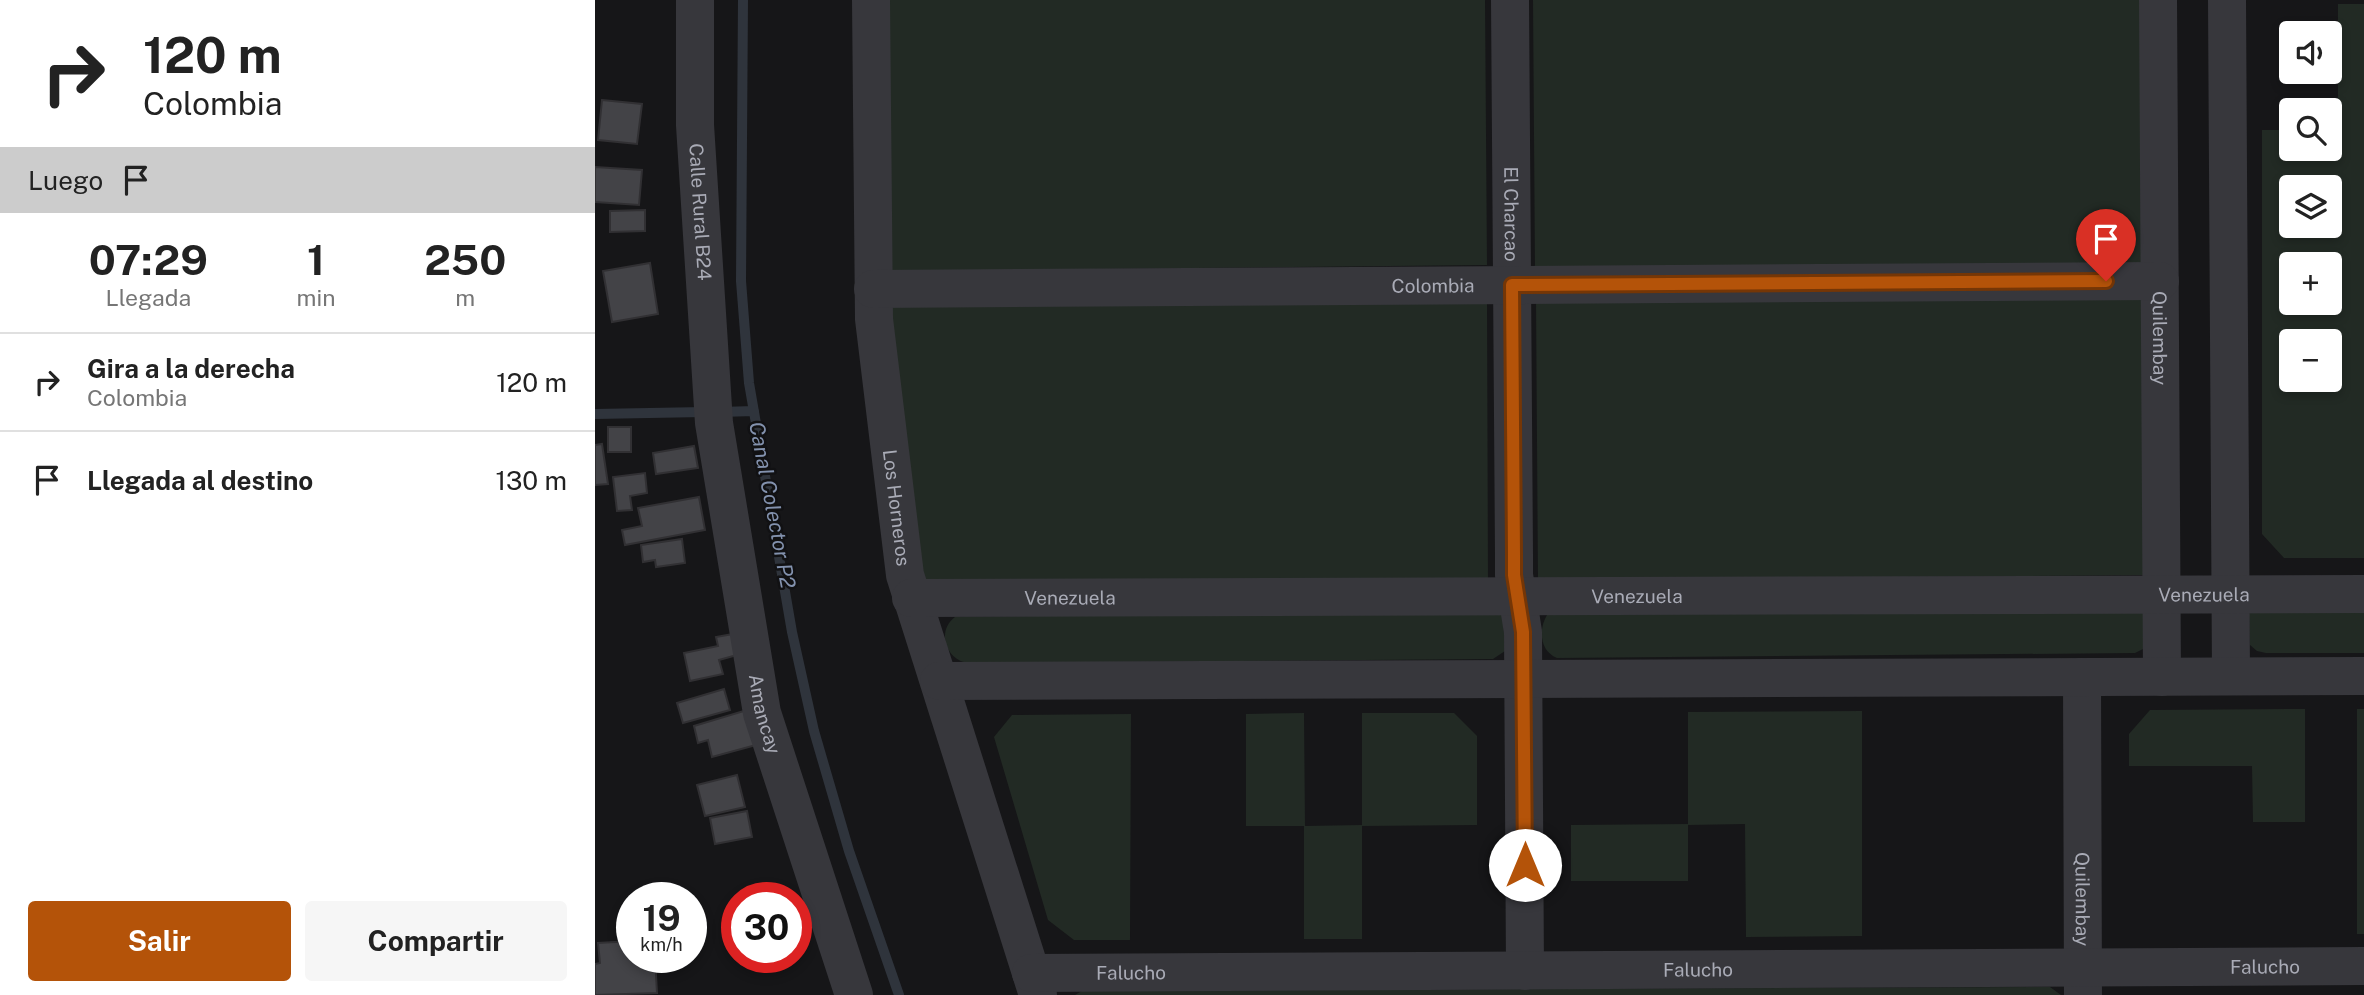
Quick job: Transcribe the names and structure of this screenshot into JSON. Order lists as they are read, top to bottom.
{
  "streets": {
    "street": [
      "Calle Rural B24",
      "El Charcao",
      "Colombia",
      "Quilembay",
      "Los Horneros",
      "Venezuela",
      "Amancay",
      "Falucho"
    ]
  },
  "crossings": [
    ["Calle Rural B24", "Amancay"],
    ["El Charcao", "Colombia"],
    ["El Charcao", "Venezuela"],
    ["El Charcao", "Falucho"],
    ["Colombia", "Quilembay"],
    ["Colombia", "Los Horneros"],
    ["Quilembay", "Venezuela"],
    ["Quilembay", "Falucho"],
    ["Los Horneros", "Venezuela"],
    ["Los Horneros", "Falucho"]
  ],
  "water": ["Canal Colector P2"],
  "page": {
    "turn": ["120 m", "Colombia"],
    "map_buttons": ["+", "−"],
    "then": "Luego",
    "eta": [
      "07:29",
      "Llegada",
      "1",
      "min",
      "250",
      "m"
    ],
    "list": [
      {
        "name": "Gira a la derecha",
        "note": "Colombia",
        "value": "120 m"
      },
      {
        "name": "Llegada al destino",
        "value": "130 m"
      }
    ],
    "speed": "19 km/h",
    "limit": "30",
    "buttons": ["Salir", "Compartir"]
  }
}
